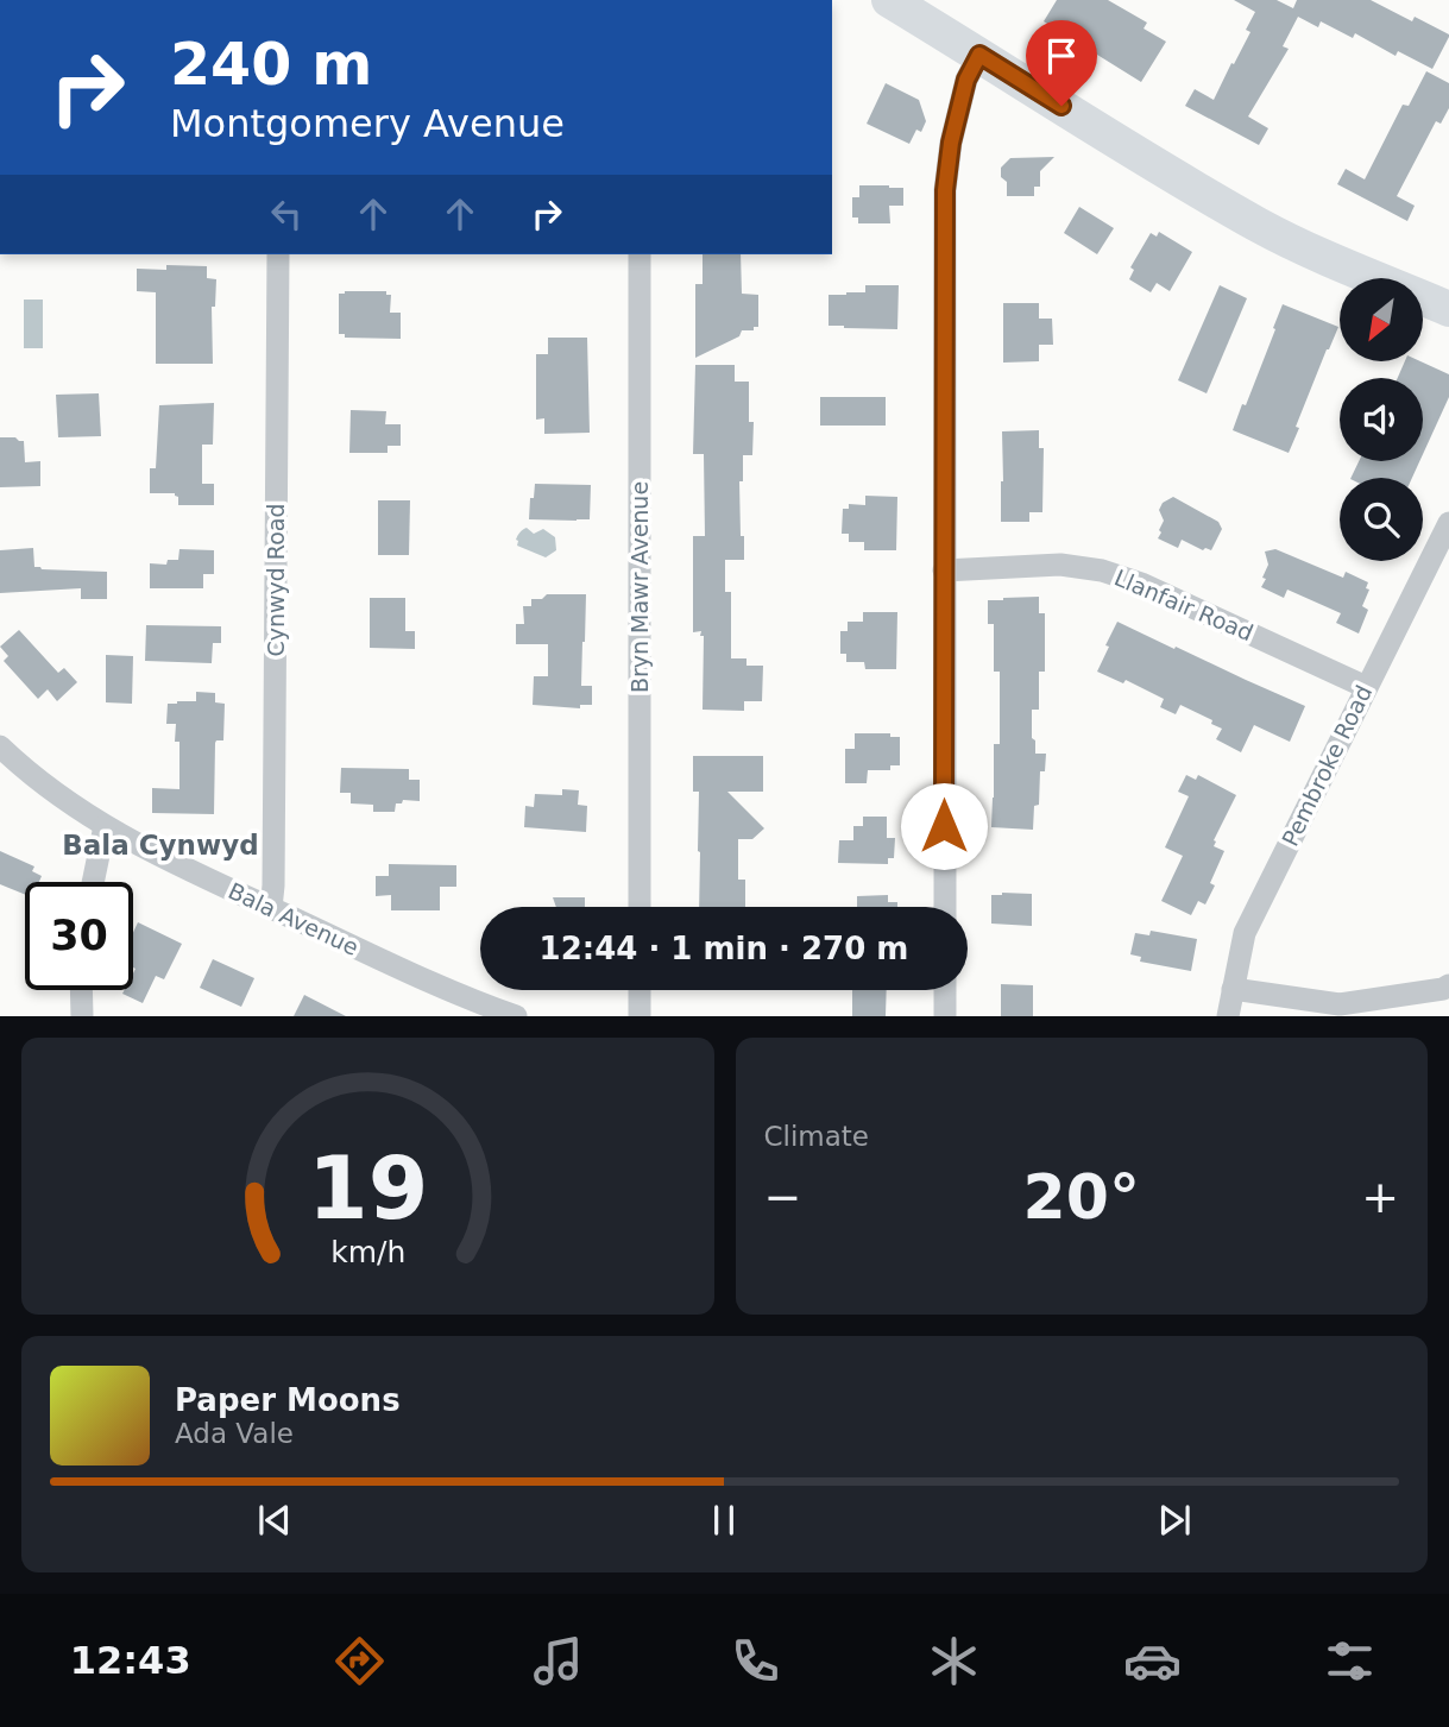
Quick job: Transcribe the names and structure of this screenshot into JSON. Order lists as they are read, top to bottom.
{
  "streets": {
    "street": [
      "Cynwyd Road",
      "Bryn Mawr Avenue",
      "Llanfair Road",
      "Pembroke Road",
      "Bala Avenue"
    ]
  },
  "crossings": [
    ["Cynwyd Road", "Bala Avenue"],
    ["Llanfair Road", "Pembroke Road"]
  ],
  "districts": ["Bala Cynwyd"],
  "north": "bottom left",
  "page": {
    "turn": ["240 m", "Montgomery Avenue"],
    "limit": "30",
    "trip": "12:44 · 1 min · 270 m",
    "tile": "Climate",
    "heat": ["−", "20°", "+"],
    "song": ["Paper Moons", "Ada Vale"],
    "tabs": "12:43",
    "gauge": ["19", "km/h"]
  }
}
